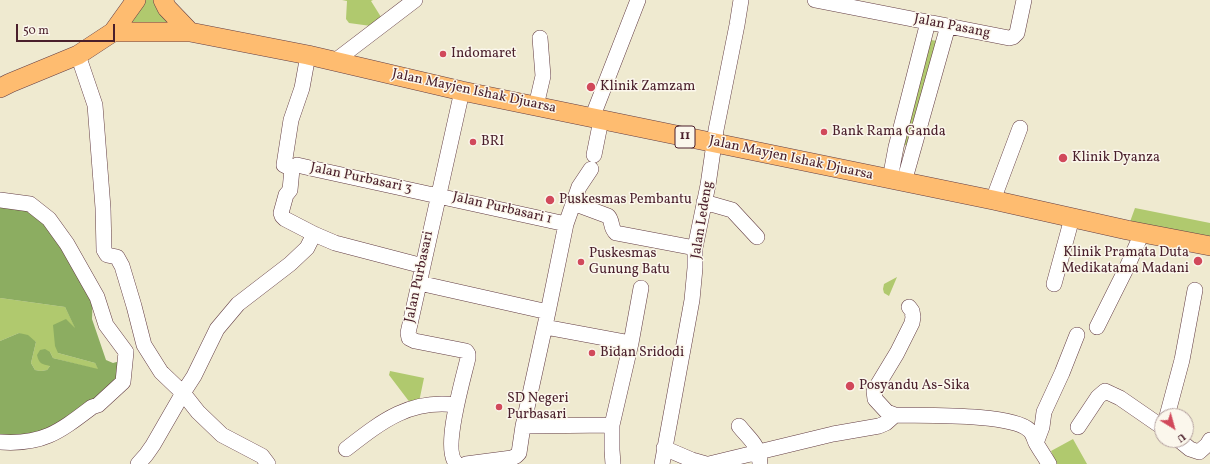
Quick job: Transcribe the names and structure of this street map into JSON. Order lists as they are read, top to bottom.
{
  "streets": {
    "main road": ["Jalan Mayjen Ishak Djuarsa", "11"],
    "street": [
      "Jalan Pasang",
      "Jalan Purbasari 3",
      "Jalan Purbasari 1",
      "Jalan Ledeng",
      "Jalan Purbasari"
    ]
  },
  "crossings": [
    ["Jalan Mayjen Ishak Djuarsa", "Jalan Purbasari 3"],
    ["Jalan Mayjen Ishak Djuarsa", "Jalan Ledeng"],
    ["Jalan Mayjen Ishak Djuarsa", "Jalan Purbasari"],
    ["Jalan Purbasari 3", "Jalan Purbasari 1"],
    ["Jalan Purbasari 3", "Jalan Purbasari"],
    ["Jalan Purbasari 1", "Jalan Purbasari"]
  ],
  "places": [
    "Indomaret",
    "Klinik Zamzam",
    "Bank Rama Ganda",
    "BRI",
    "Klinik Dyanza",
    "Puskesmas Pembantu",
    "Klinik Pramata Duta Medikatama Madani",
    "Puskesmas Gunung Batu",
    "Bidan Sridodi",
    "Posyandu As-Sika",
    "SD Negeri Purbasari"
  ],
  "scale_bar": "50 m",
  "north": "bottom right"
}
